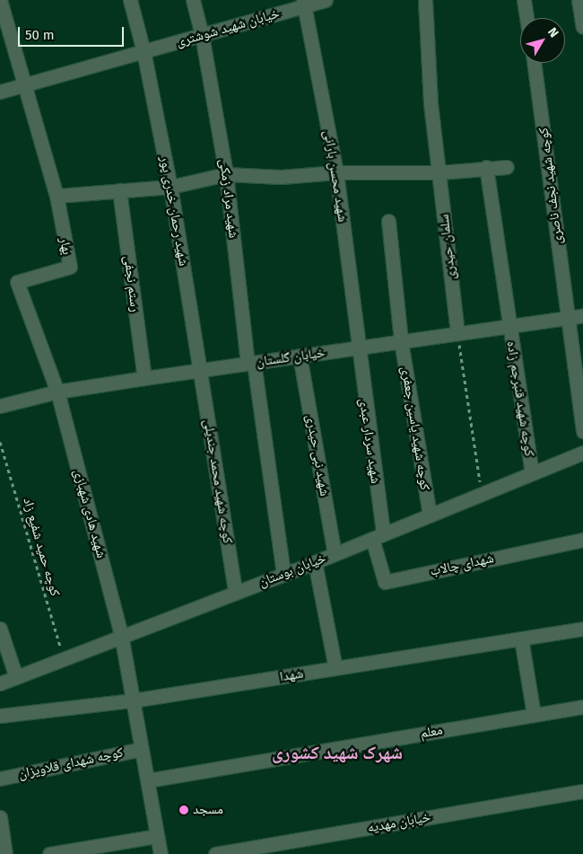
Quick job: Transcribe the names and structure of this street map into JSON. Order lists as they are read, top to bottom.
{
  "streets": {
    "street": [
      "خیابان شهید شوشتری",
      "شهید محسن بارانی",
      "کوچه شهید نجف ناصری",
      "شهید مراد زمکی",
      "شهید رحمان خدری پور",
      "بهار",
      "سلمان حیدری",
      "رستم نجفی",
      "خیابان گلستان",
      "کوچه شهید قنبرجم زاده",
      "کوچه شهید یاسین جعفری",
      "شهید سردار عبدی",
      "شهید نبی حیدری",
      "کوچه شهید محمد جندیلی",
      "شهید هادی شهبازی",
      "شهدای چالاب",
      "خیابان بوستان",
      "شهدا",
      "معلم",
      "کوچه شهدای قلاویزان",
      "خیابان مهدیه"
    ],
    "path": ["کوچه حمید شفیع زاد"]
  },
  "crossings": [
    ["خیابان شهید شوشتری", "شهید محسن بارانی"],
    ["خیابان شهید شوشتری", "شهید مراد زمکی"],
    ["خیابان شهید شوشتری", "شهید رحمان خدری پور"],
    ["خیابان شهید شوشتری", "بهار"],
    ["شهید محسن بارانی", "خیابان گلستان"],
    ["شهید محسن بارانی", "شهید سردار عبدی"],
    ["کوچه شهید نجف ناصری", "خیابان گلستان"],
    ["شهید مراد زمکی", "خیابان گلستان"],
    ["شهید مراد زمکی", "خیابان بوستان"],
    ["شهید رحمان خدری پور", "خیابان گلستان"],
    ["شهید رحمان خدری پور", "کوچه شهید محمد جندیلی"],
    ["بهار", "خیابان گلستان"],
    ["بهار", "شهید هادی شهبازی"],
    ["سلمان حیدری", "خیابان گلستان"],
    ["رستم نجفی", "خیابان گلستان"],
    ["خیابان گلستان", "کوچه شهید قنبرجم زاده"],
    ["خیابان گلستان", "کوچه شهید یاسین جعفری"],
    ["خیابان گلستان", "شهید سردار عبدی"],
    ["خیابان گلستان", "شهید نبی حیدری"],
    ["خیابان گلستان", "کوچه شهید محمد جندیلی"],
    ["خیابان گلستان", "شهید هادی شهبازی"],
    ["کوچه شهید قنبرجم زاده", "خیابان بوستان"],
    ["کوچه شهید یاسین جعفری", "خیابان بوستان"],
    ["شهید سردار عبدی", "شهدای چالاب"],
    ["شهید سردار عبدی", "خیابان بوستان"],
    ["شهید نبی حیدری", "خیابان بوستان"],
    ["کوچه شهید محمد جندیلی", "خیابان بوستان"],
    ["شهید هادی شهبازی", "خیابان بوستان"],
    ["کوچه حمید شفیع زاد", "خیابان بوستان"],
    ["شهدای چالاب", "خیابان بوستان"]
  ],
  "districts": ["شهرک شهید کشوری"],
  "places": ["مسجد"],
  "scale_bar": "50 m",
  "north": "top right"
}
